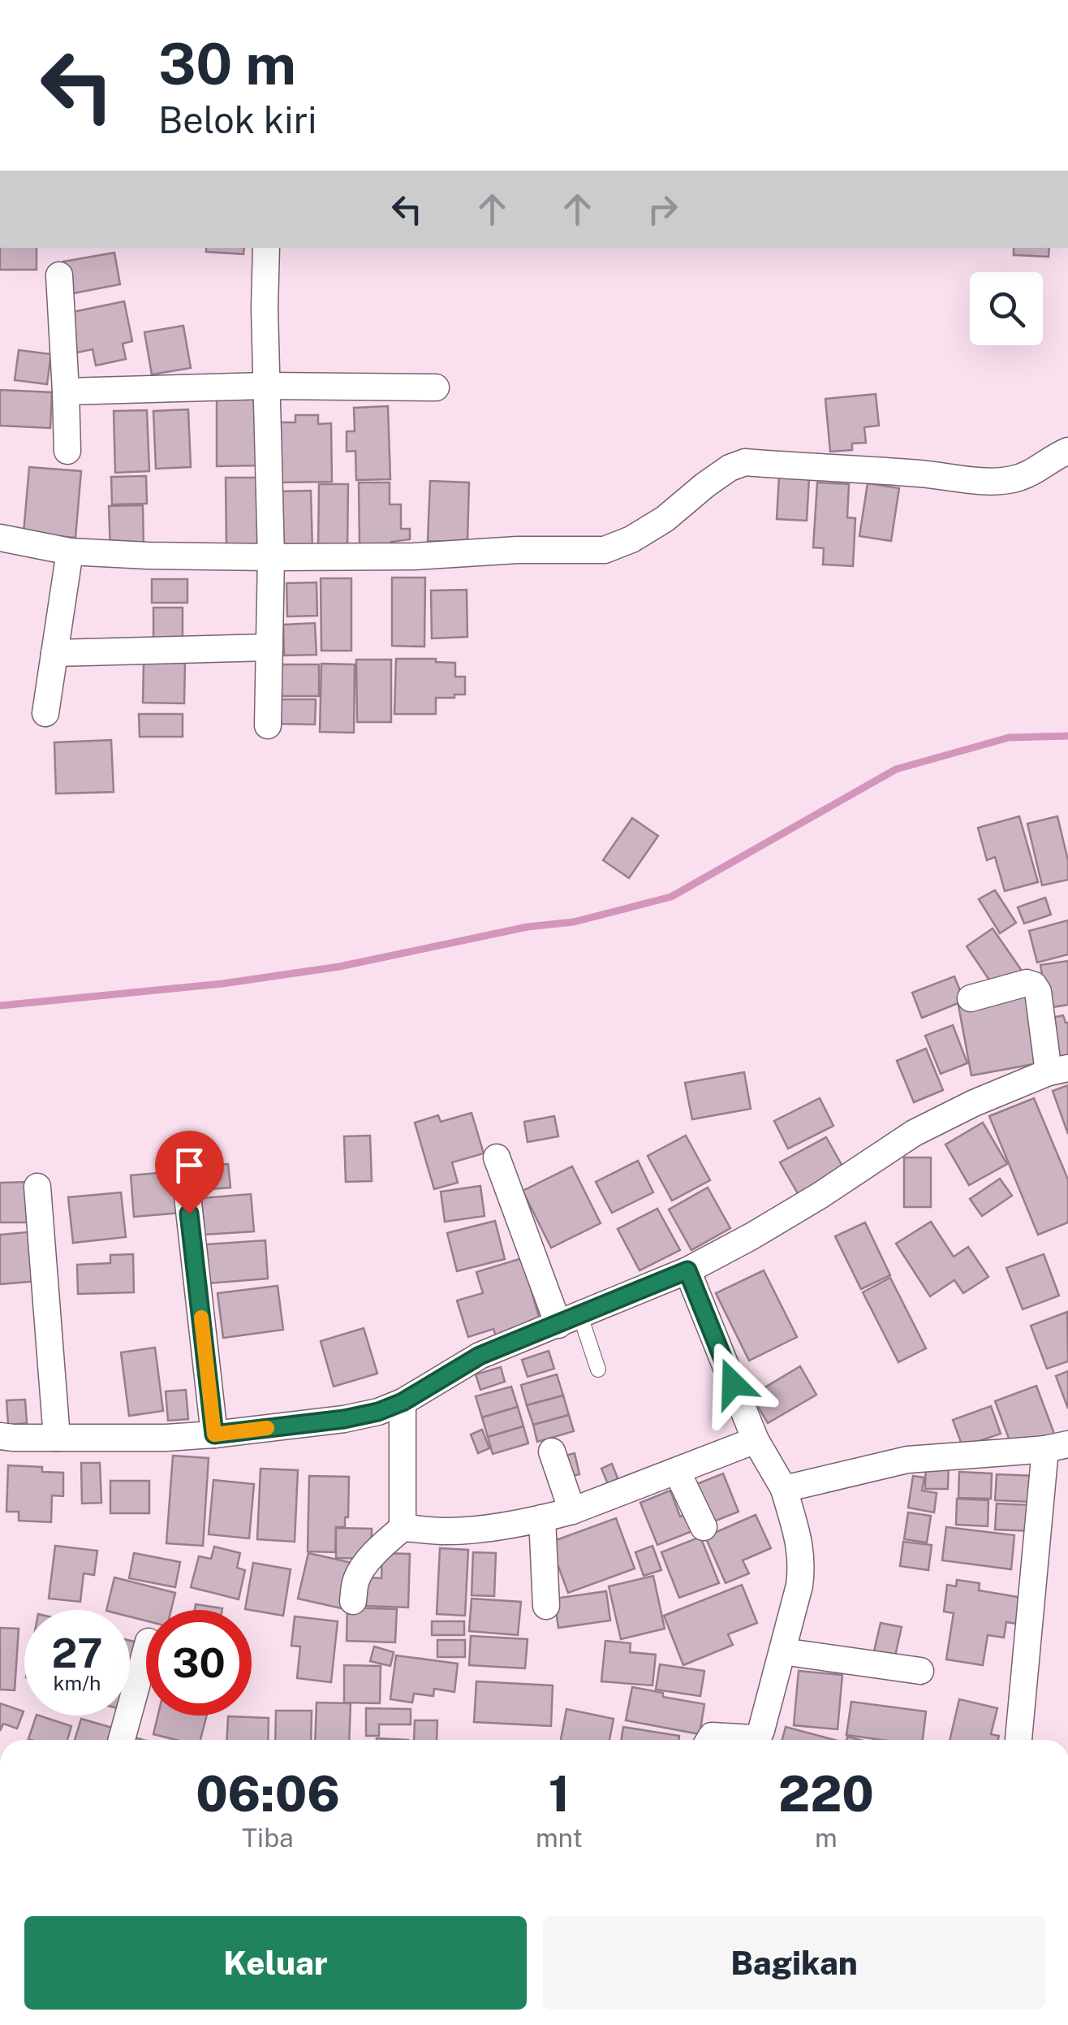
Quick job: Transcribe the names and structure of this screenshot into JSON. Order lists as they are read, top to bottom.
{
  "page": {
    "turn": ["30 m", "Belok kiri"],
    "speed": "27 km/h",
    "limit": "30",
    "eta": [
      "06:06",
      "Tiba",
      "1",
      "mnt",
      "220",
      "m"
    ],
    "buttons": ["Keluar", "Bagikan"]
  }
}
